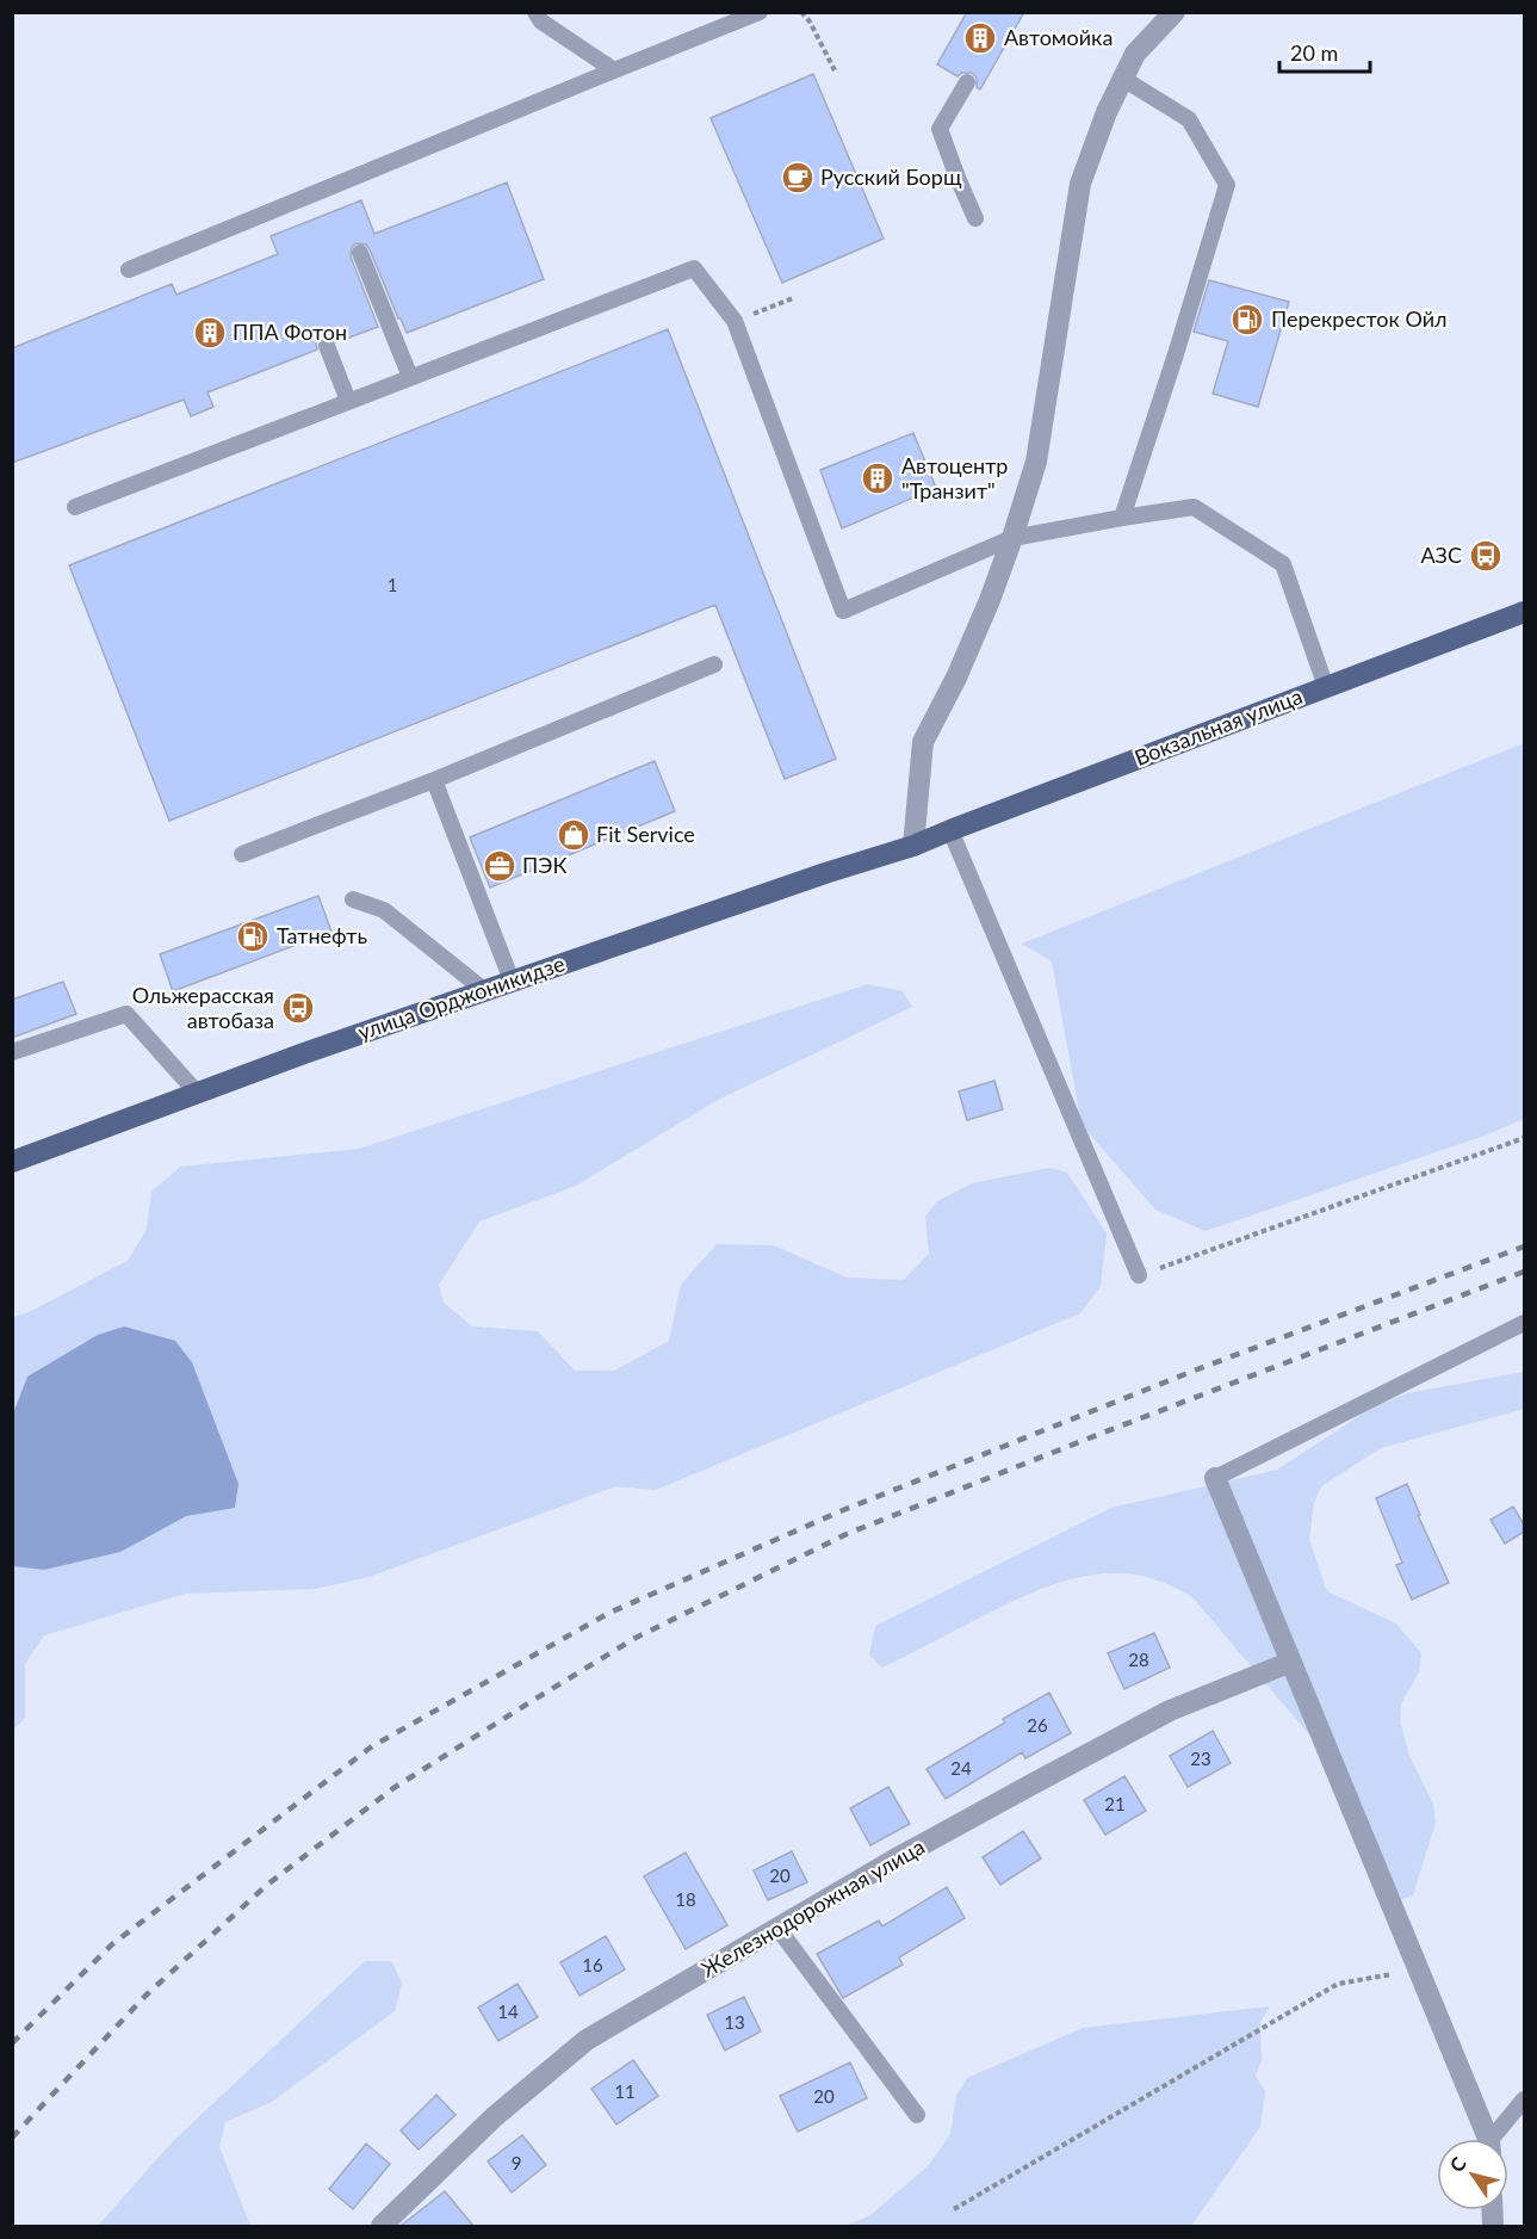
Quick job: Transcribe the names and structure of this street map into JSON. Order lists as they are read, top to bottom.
{
  "streets": {
    "main road": ["Вокзальная улица", "улица Орджоникидзе"],
    "street": ["Железнодорожная улица"]
  },
  "crossings": [
    ["Вокзальная улица", "улица Орджоникидзе"]
  ],
  "places": {
    "building": ["Автомойка", "ППА Фотон", "Автоцентр \"Транзит\""],
    "cafe": ["Русский Борщ"],
    "fuel station": ["Перекресток Ойл", "Татнефть"],
    "bus stop": ["АЗС", "Ольжерасская автобаза"],
    "shop": ["Fit Service"],
    "office": ["ПЭК"]
  },
  "house_numbers": [
    "1",
    "28",
    "26",
    "23",
    "24",
    "21",
    "20",
    "18",
    "16",
    "14",
    "13",
    "11",
    "20",
    "9"
  ],
  "scale_bar": "20 m",
  "north": "top left"
}
